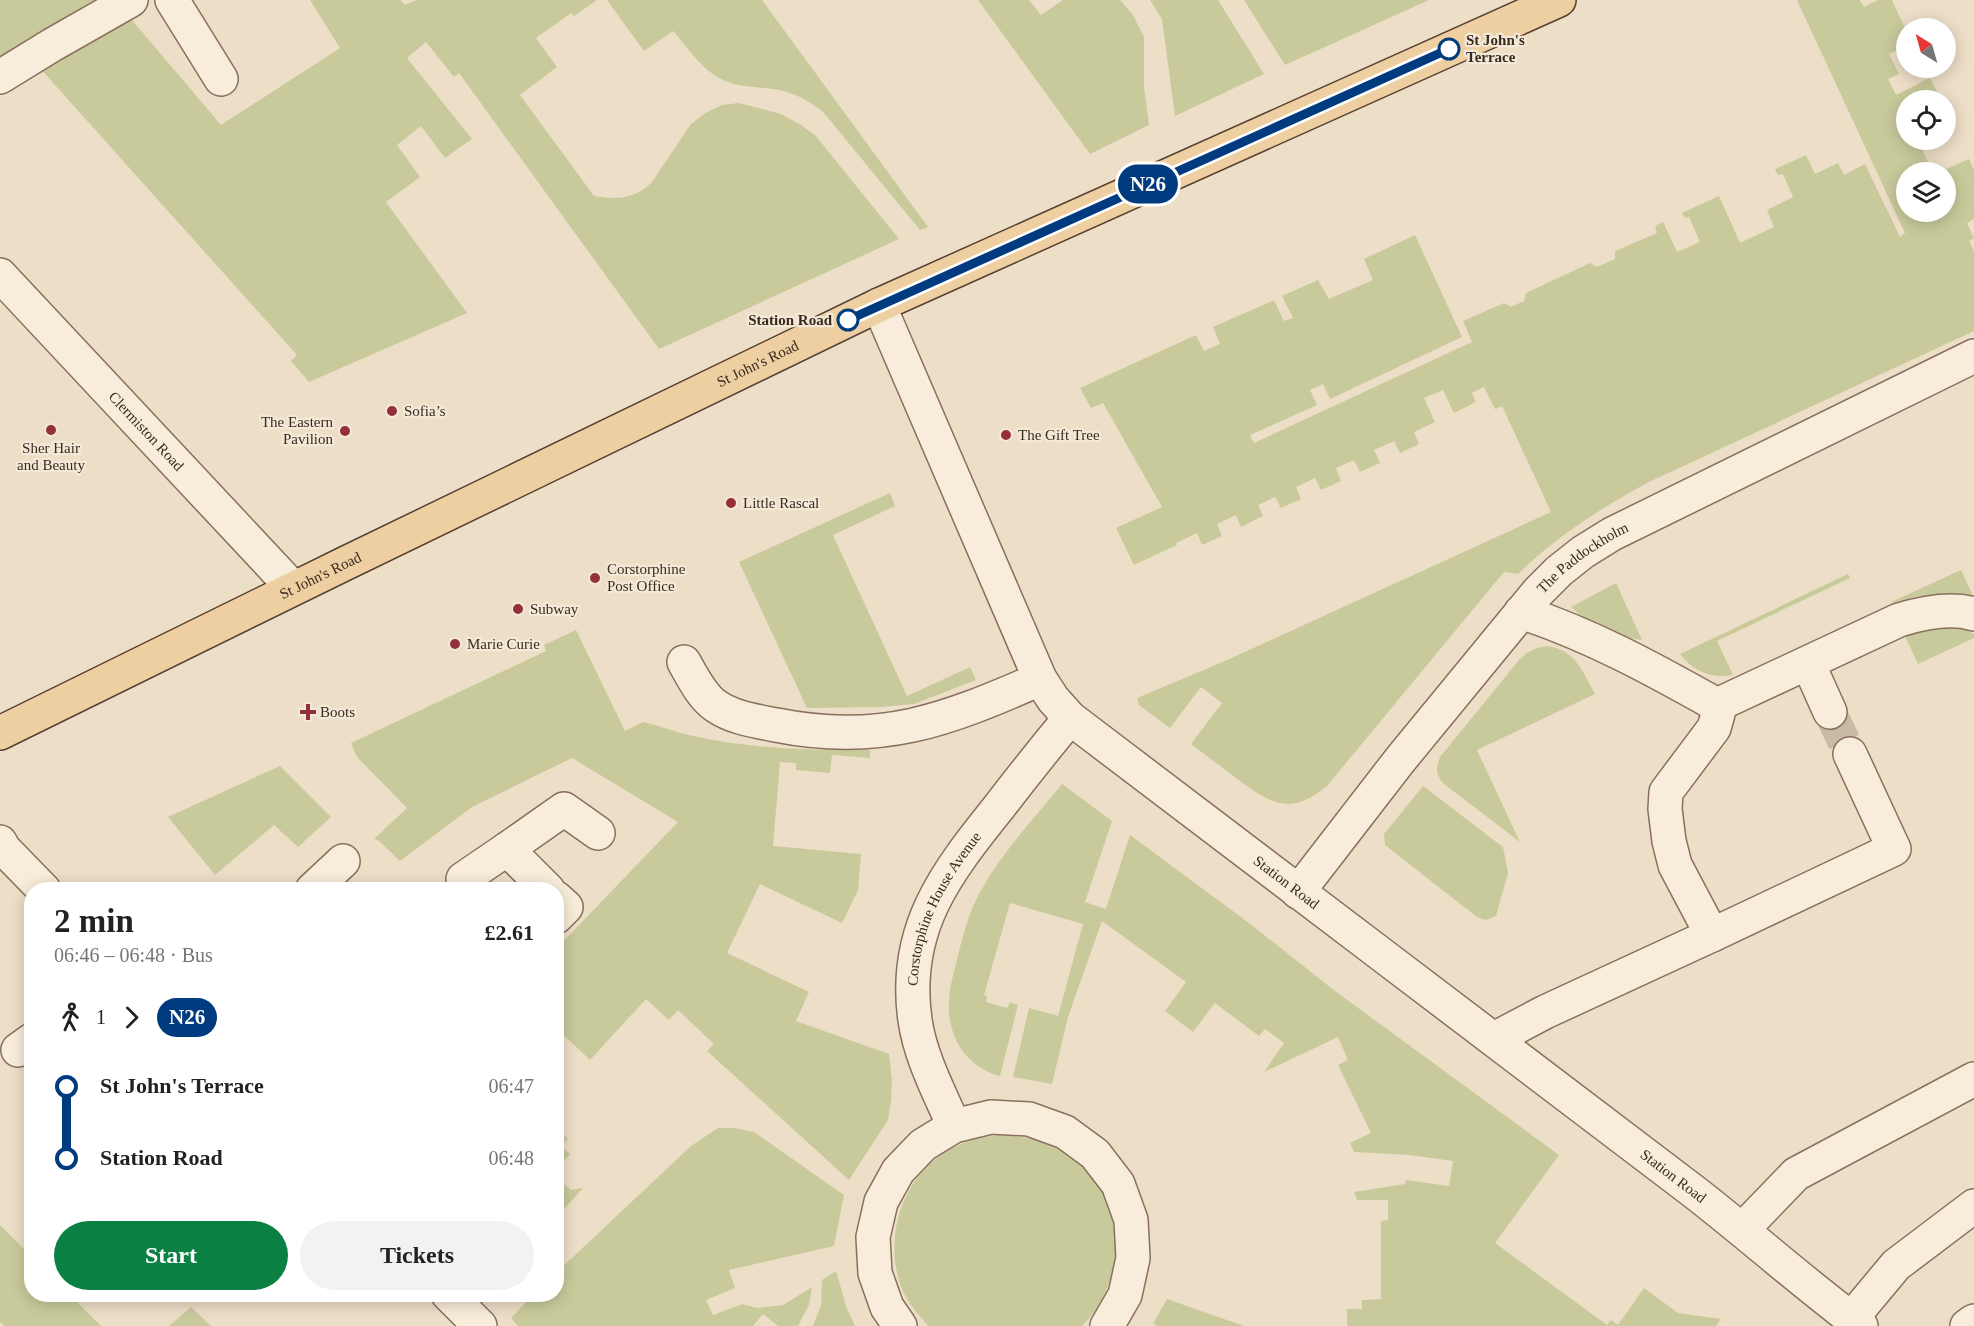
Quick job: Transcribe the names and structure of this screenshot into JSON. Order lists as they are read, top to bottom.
{
  "streets": {
    "main road": ["St John's Road"],
    "street": [
      "Clermiston Road",
      "The Paddockholm",
      "Station Road",
      "Corstorphine House Avenue"
    ]
  },
  "crossings": [
    ["St John's Road", "Clermiston Road"],
    ["St John's Road", "Station Road"],
    ["The Paddockholm", "Station Road"],
    ["Station Road", "Corstorphine House Avenue"]
  ],
  "places": {
    "other": [
      "St John's Terrace",
      "Station Road",
      "Sofia’s",
      "Sher Hair and Beauty",
      "The Eastern Pavilion",
      "The Gift Tree",
      "Little Rascal",
      "Corstorphine Post Office",
      "Subway",
      "Marie Curie"
    ],
    "health": ["Boots"]
  },
  "lines": ["bus line N26"],
  "north": "top left",
  "page": {
    "on_map": "N26",
    "heading": ["2 min", "06:46 – 06:48 · Bus", "£2.61"],
    "legs": ["1", "N26"],
    "list": [
      {
        "name": "St John's Terrace",
        "value": "06:47"
      },
      {
        "name": "Station Road",
        "value": "06:48"
      }
    ],
    "buttons": ["Start", "Tickets"]
  }
}
